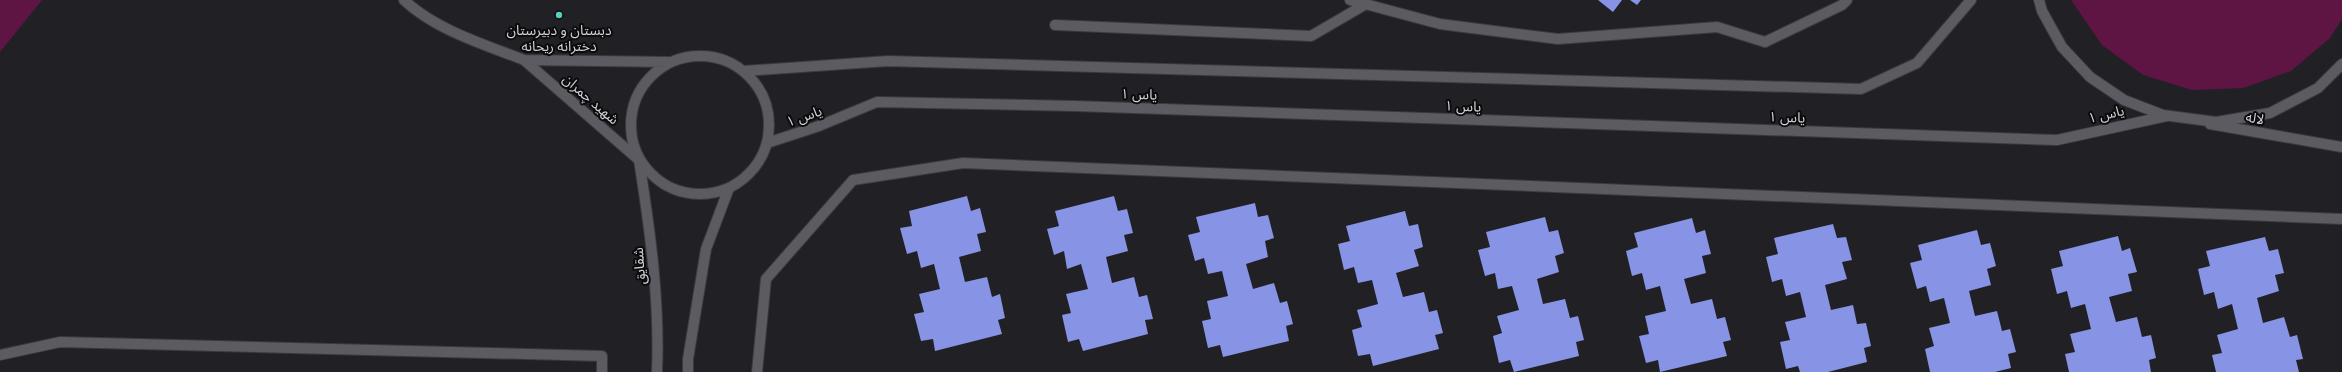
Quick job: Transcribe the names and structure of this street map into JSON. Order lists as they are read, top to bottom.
{
  "streets": {
    "street": [
      "یاس ۱",
      "شهید چمران",
      "لاله",
      "شقایق"
    ]
  },
  "crossings": [
    ["یاس ۱", "شهید چمران"],
    ["یاس ۱", "لاله"],
    ["یاس ۱", "شقایق"],
    ["شهید چمران", "شقایق"]
  ],
  "places": ["دبستان و دبیرستان دخترانه ریحانه"]
}
